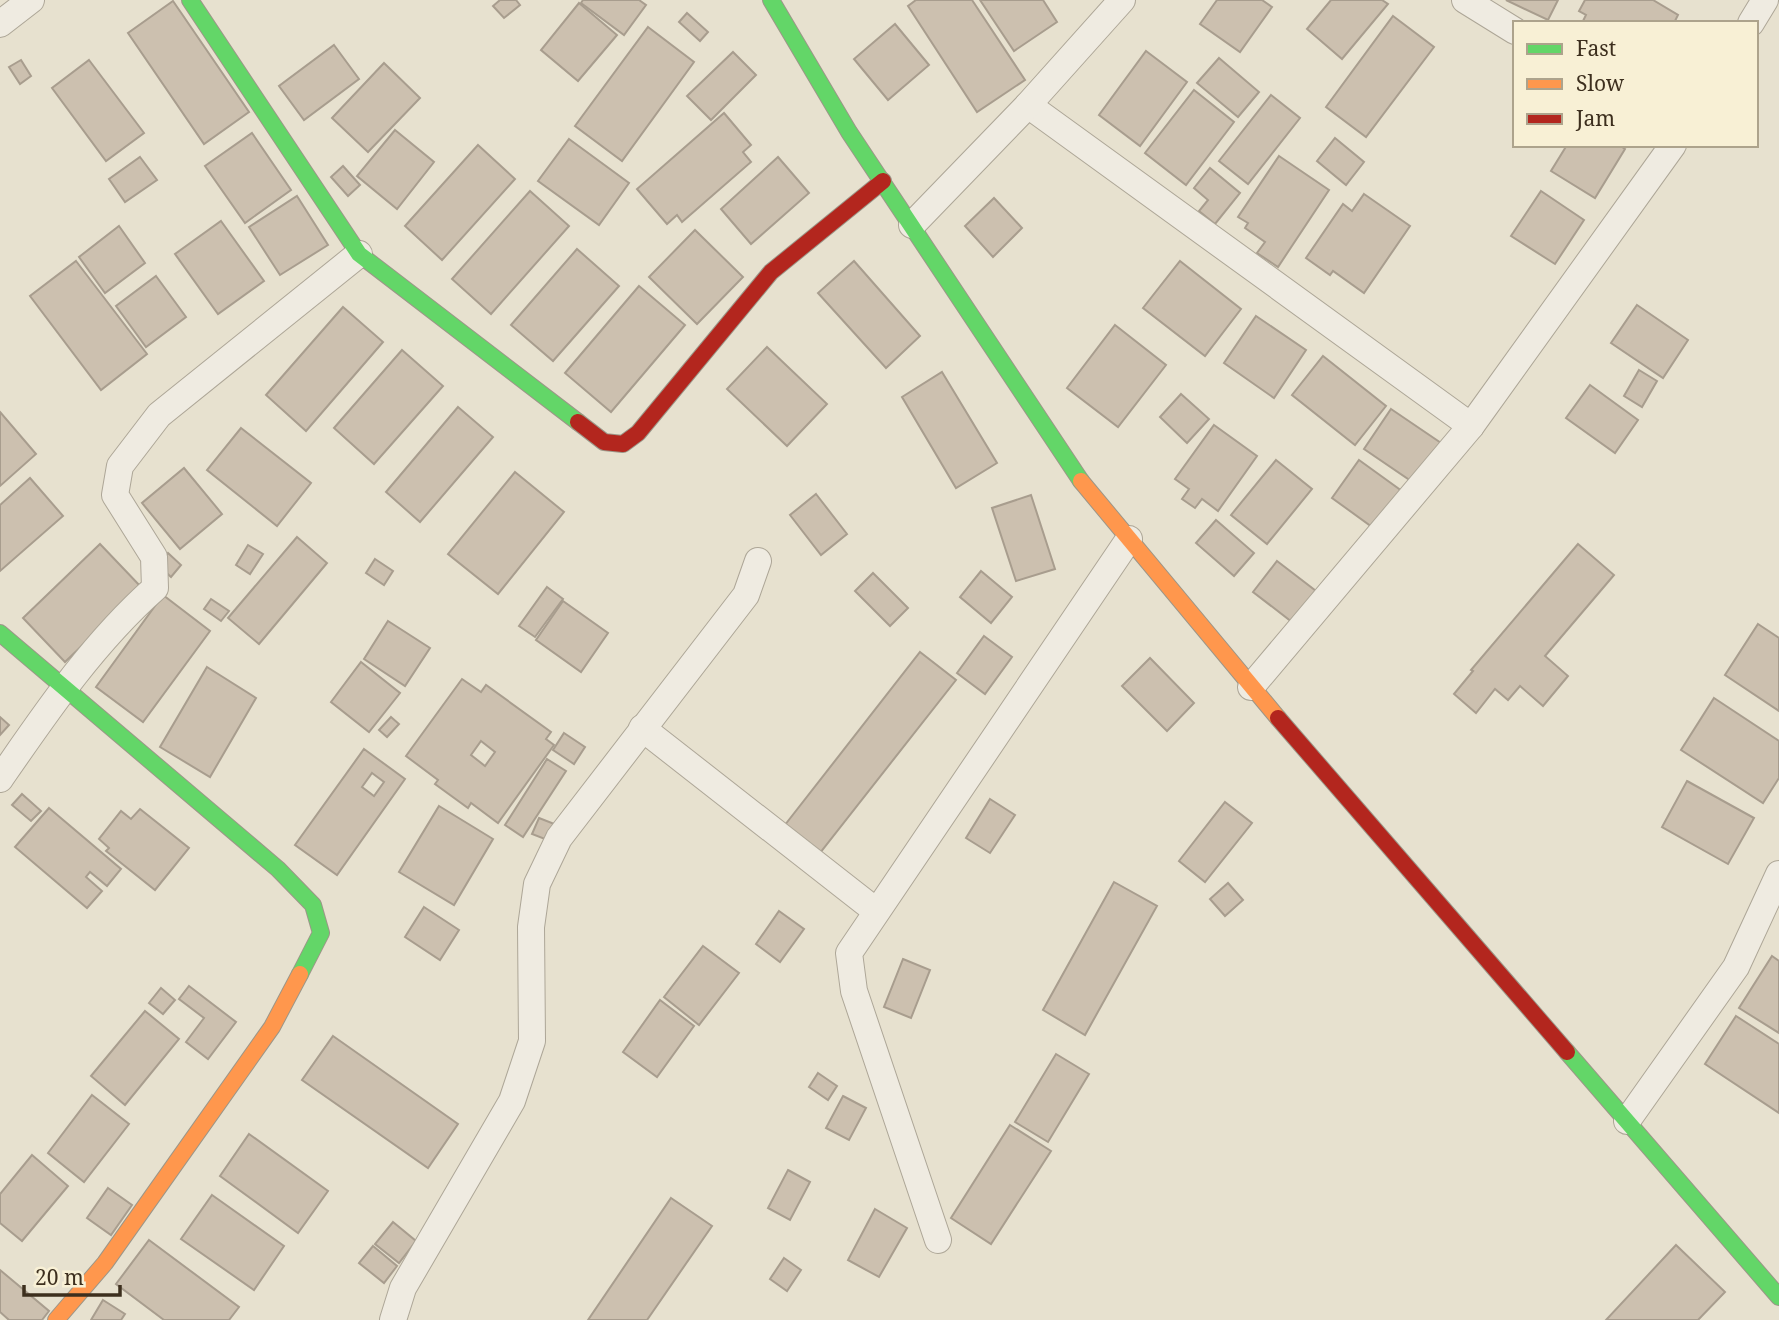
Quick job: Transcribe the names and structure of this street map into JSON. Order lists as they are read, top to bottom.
{
  "legend": ["Fast", "Slow", "Jam"],
  "scale_bar": "20 m"
}
